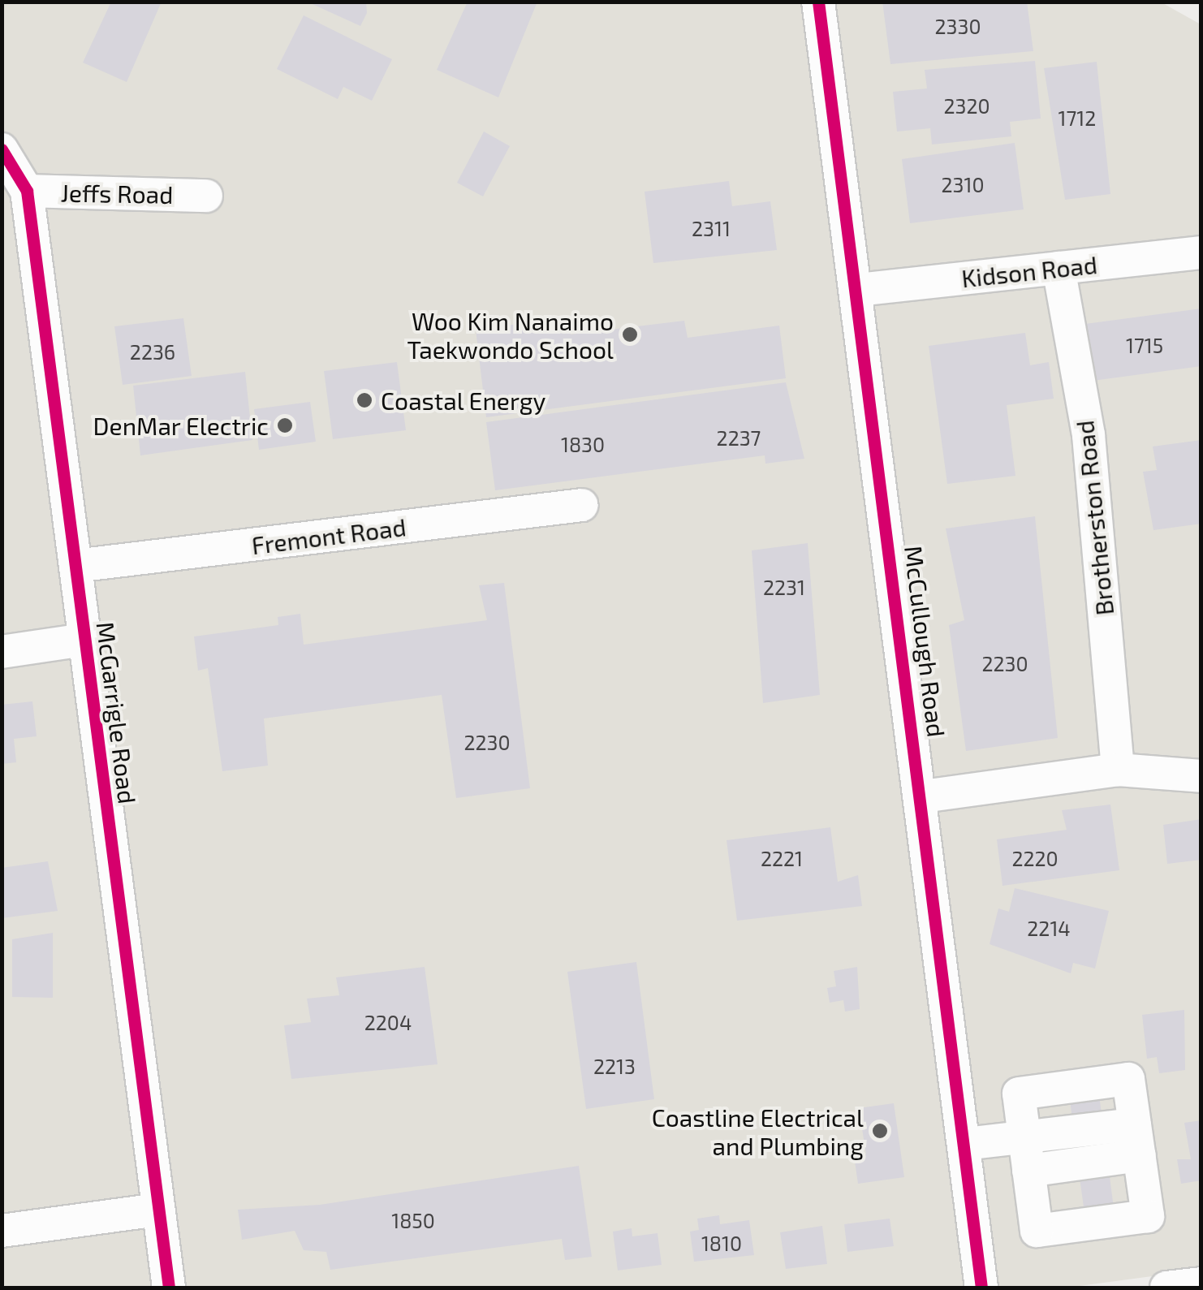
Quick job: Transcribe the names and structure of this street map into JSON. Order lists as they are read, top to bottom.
{
  "streets": {
    "street": [
      "Jeffs Road",
      "Kidson Road",
      "Brotherston Road",
      "Fremont Road",
      "McCullough Road",
      "McGarrigle Road"
    ]
  },
  "crossings": [
    ["Jeffs Road", "McGarrigle Road"],
    ["Kidson Road", "Brotherston Road"],
    ["Kidson Road", "McCullough Road"],
    ["Fremont Road", "McGarrigle Road"]
  ],
  "places": [
    "Woo Kim Nanaimo Taekwondo School",
    "Coastal Energy",
    "DenMar Electric",
    "Coastline Electrical and Plumbing"
  ],
  "house_numbers": [
    "2330",
    "2320",
    "1712",
    "2310",
    "2311",
    "1715",
    "2236",
    "2237",
    "1830",
    "2231",
    "2230",
    "2230",
    "2221",
    "2220",
    "2214",
    "2204",
    "2213",
    "1850",
    "1810"
  ]
}
